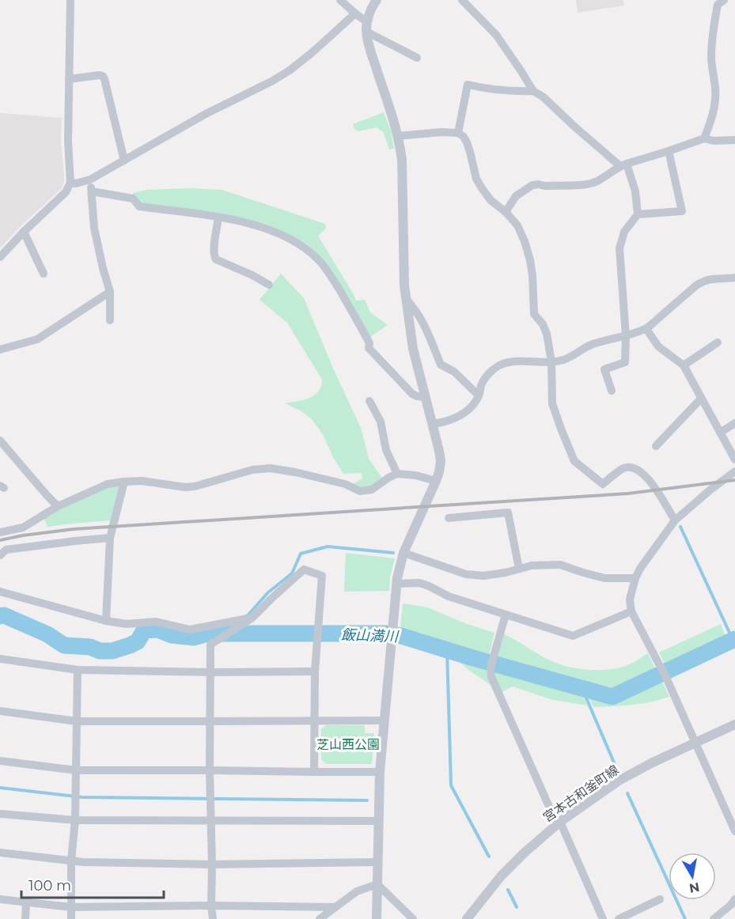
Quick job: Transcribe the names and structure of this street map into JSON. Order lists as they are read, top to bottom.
{
  "streets": {
    "street": ["宮本古和釜町線"]
  },
  "water": ["飯山満川"],
  "parks": ["芝山西公園"],
  "scale_bar": "100 m",
  "north": "bottom"
}
